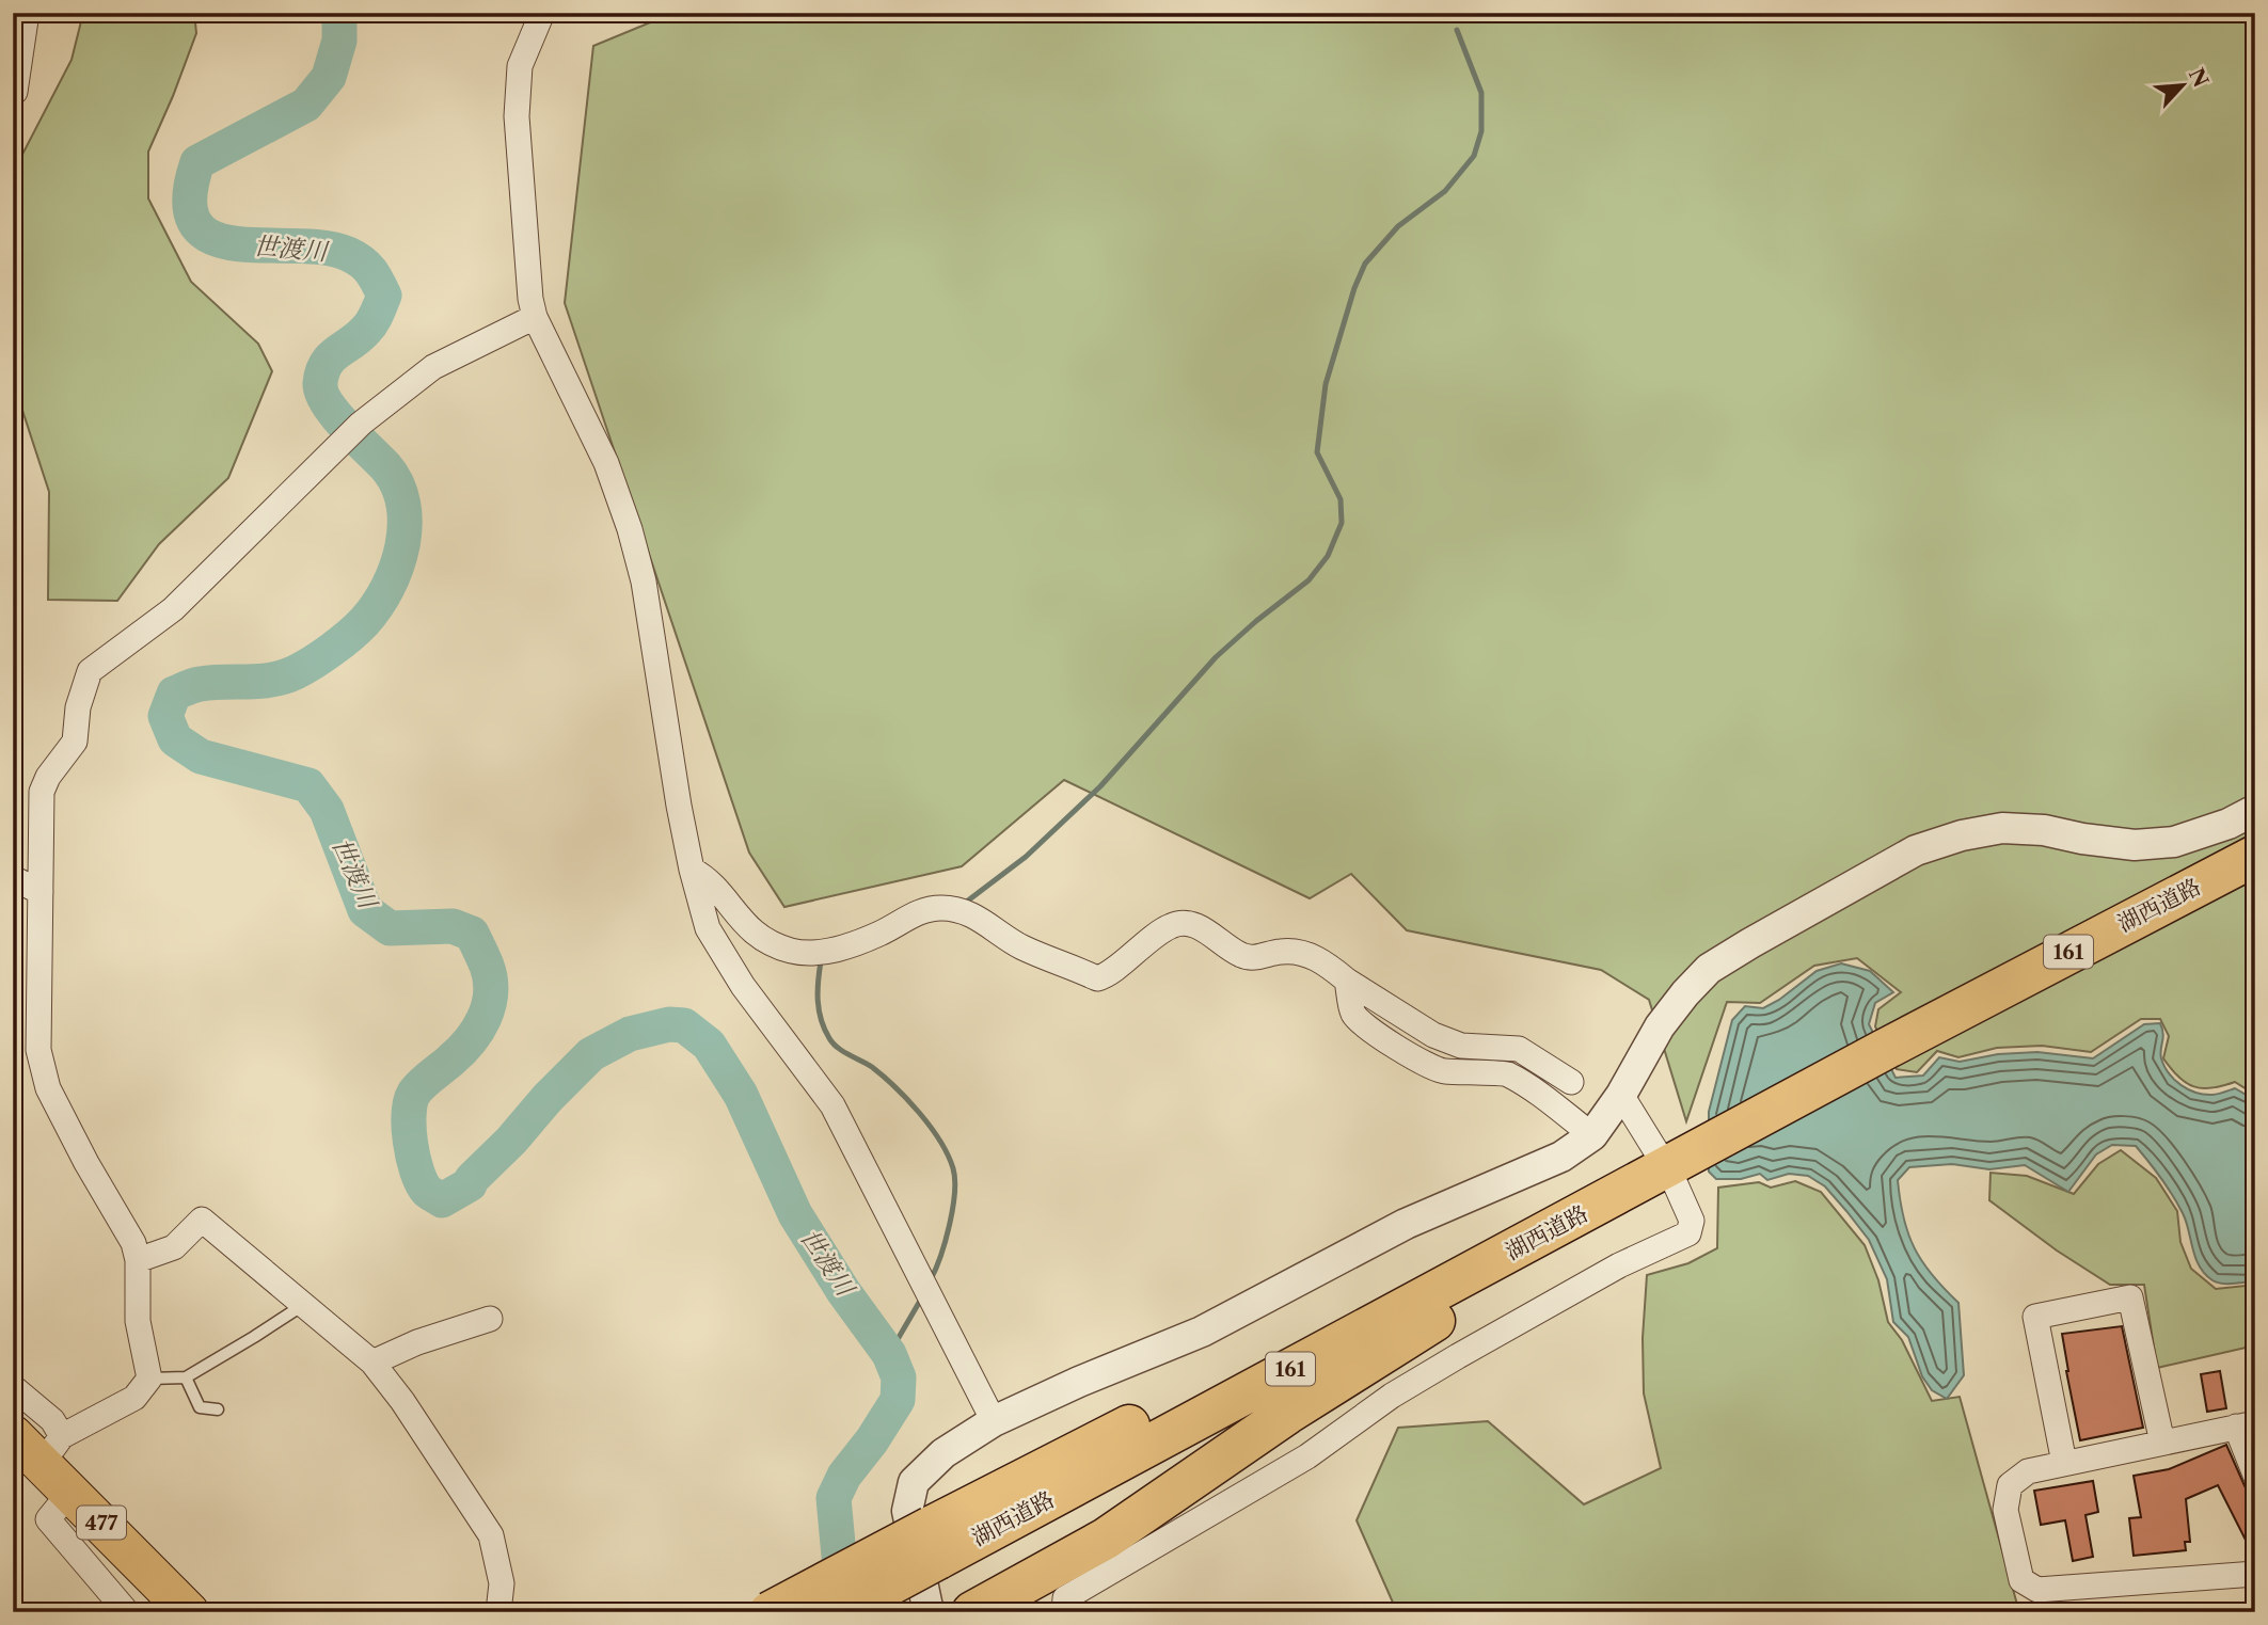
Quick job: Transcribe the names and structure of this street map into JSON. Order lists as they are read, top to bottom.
{
  "streets": {
    "highway": ["湖西道路", "161", "477"]
  },
  "water": ["世渡川"],
  "north": "top right"
}
